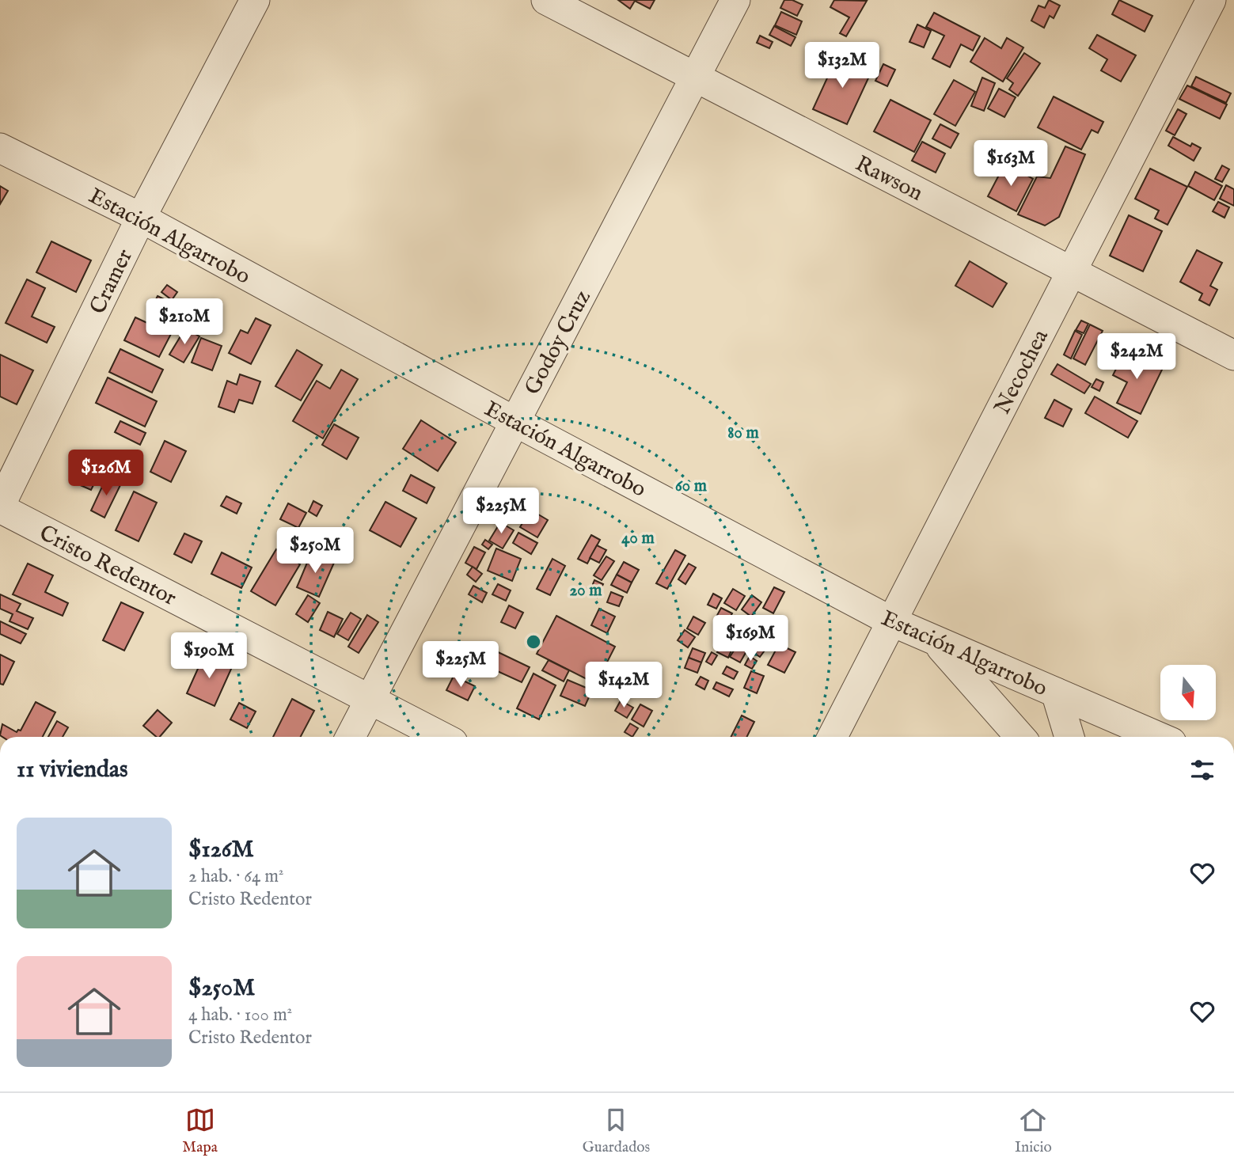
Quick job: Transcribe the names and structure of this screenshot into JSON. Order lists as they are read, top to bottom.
{
  "streets": {
    "street": [
      "Rawson",
      "Estación Algarrobo",
      "Cramer",
      "Godoy Cruz",
      "Necochea",
      "Cristo Redentor"
    ]
  },
  "crossings": [
    ["Rawson", "Godoy Cruz"],
    ["Rawson", "Necochea"],
    ["Estación Algarrobo", "Cramer"],
    ["Estación Algarrobo", "Godoy Cruz"],
    ["Estación Algarrobo", "Necochea"],
    ["Cramer", "Cristo Redentor"],
    ["Godoy Cruz", "Cristo Redentor"]
  ],
  "north": "bottom",
  "page": {
    "price": [
      "$132M",
      "$163M",
      "$210M",
      "$242M",
      "$126M",
      "$225M",
      "$250M",
      "$169M",
      "$190M",
      "$225M",
      "$142M"
    ],
    "heading": "11 viviendas",
    "list": [
      {
        "name": "$126M",
        "note": "2 hab. · 64 m² · Cristo Redentor"
      },
      {
        "name": "$250M",
        "note": "4 hab. · 100 m² · Cristo Redentor"
      }
    ],
    "tabs": ["Mapa", "Guardados", "Inicio"]
  },
  "rings": [
    "80 m",
    "60 m",
    "40 m",
    "20 m"
  ]
}
